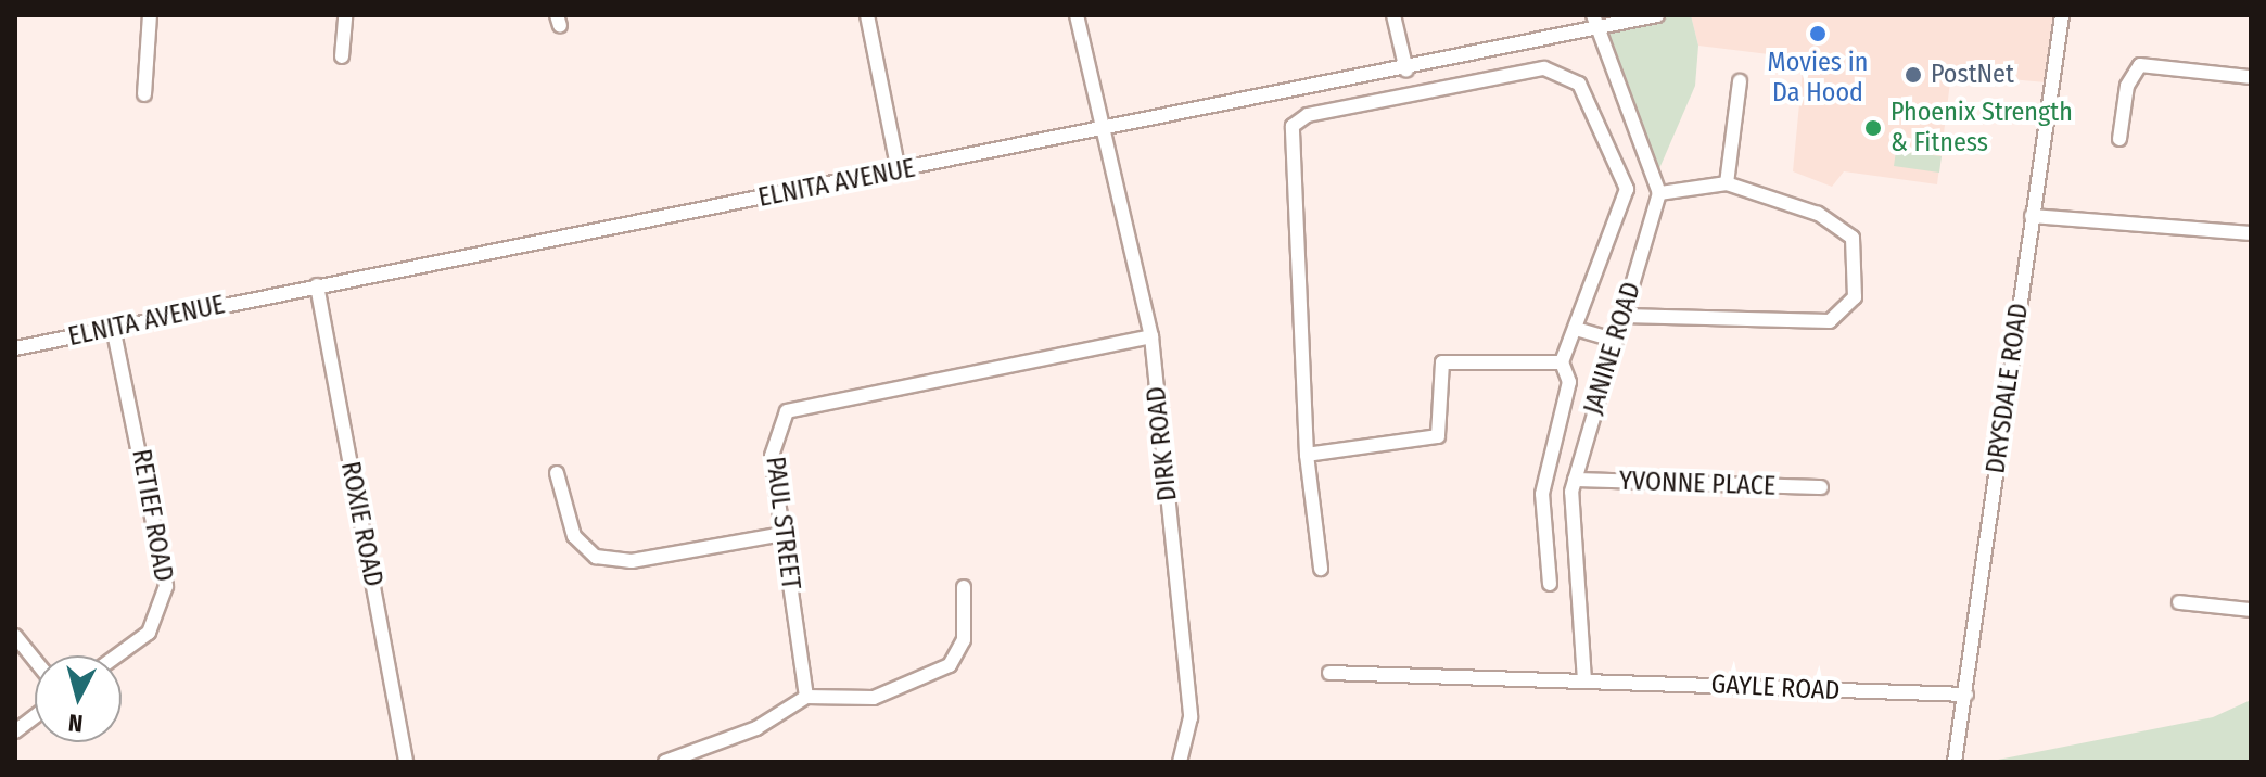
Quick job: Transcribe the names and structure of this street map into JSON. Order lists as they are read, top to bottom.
{
  "streets": {
    "street": [
      "ELNITA AVENUE",
      "JANINE ROAD",
      "DRYSDALE ROAD",
      "DIRK ROAD",
      "YVONNE PLACE",
      "RETIEF ROAD",
      "PAUL STREET",
      "ROXIE ROAD",
      "GAYLE ROAD"
    ]
  },
  "crossings": [
    ["ELNITA AVENUE", "DIRK ROAD"],
    ["ELNITA AVENUE", "RETIEF ROAD"],
    ["ELNITA AVENUE", "ROXIE ROAD"],
    ["JANINE ROAD", "YVONNE PLACE"],
    ["JANINE ROAD", "GAYLE ROAD"],
    ["DRYSDALE ROAD", "GAYLE ROAD"],
    ["DIRK ROAD", "PAUL STREET"]
  ],
  "places": ["Movies in Da Hood", "PostNet", "Phoenix Strength & Fitness"],
  "north": "bottom"
}
